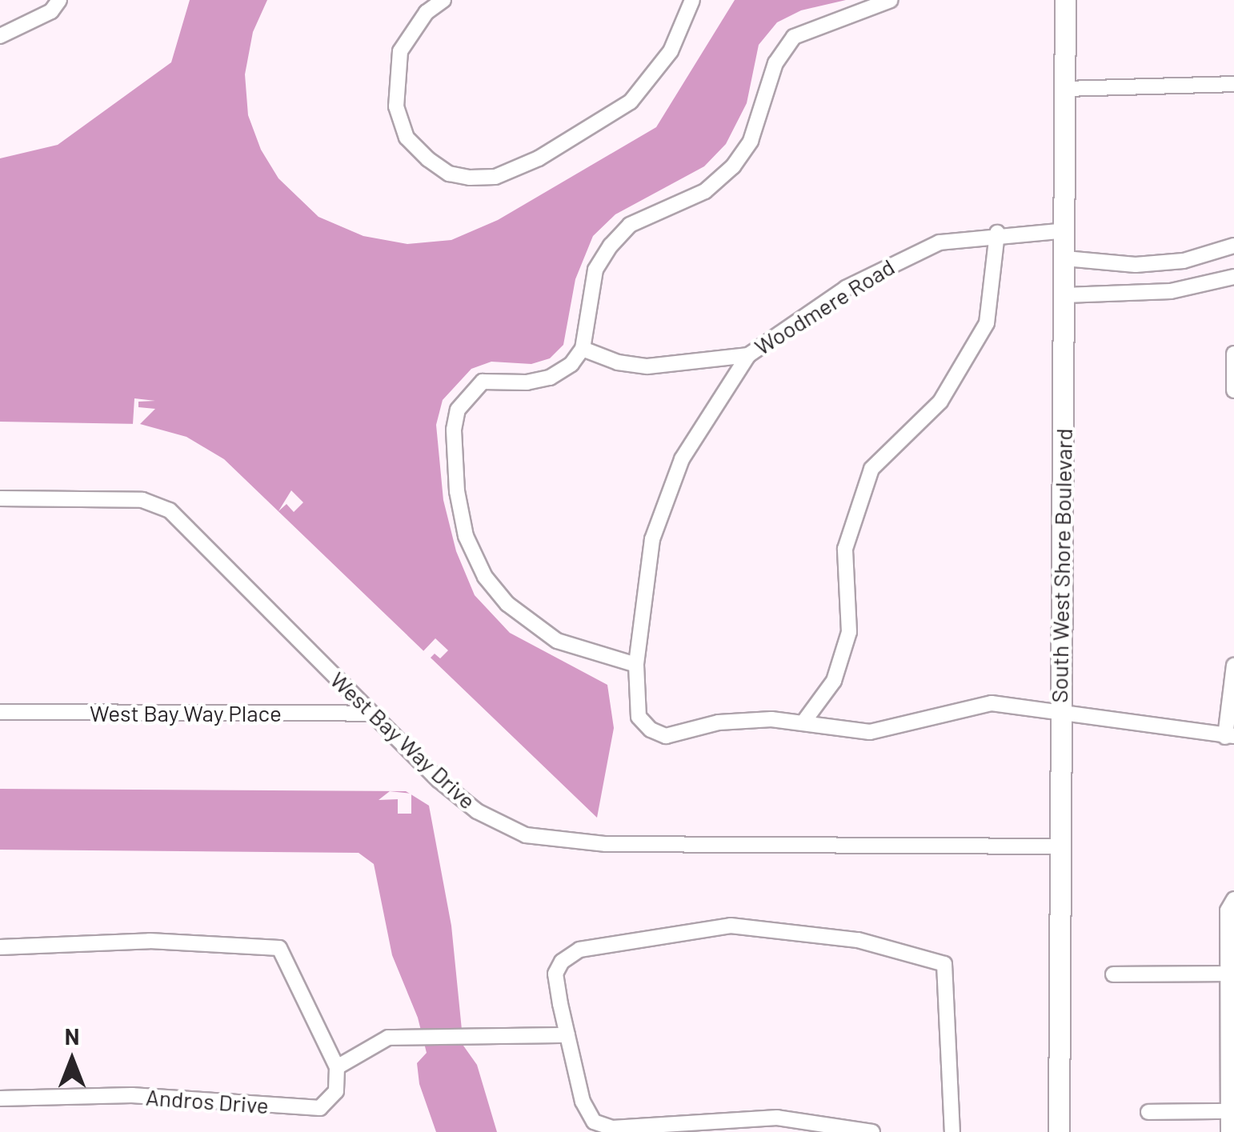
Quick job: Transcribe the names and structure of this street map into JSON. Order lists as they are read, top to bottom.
{
  "streets": {
    "street": [
      "Woodmere Road",
      "South West Shore Boulevard",
      "West Bay Way Place",
      "West Bay Way Drive",
      "Andros Drive"
    ]
  },
  "crossings": [
    ["Woodmere Road", "South West Shore Boulevard"],
    ["South West Shore Boulevard", "West Bay Way Drive"],
    ["West Bay Way Place", "West Bay Way Drive"]
  ],
  "north": "top"
}
